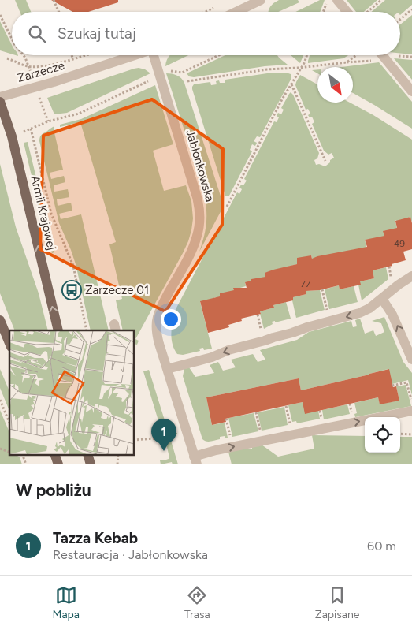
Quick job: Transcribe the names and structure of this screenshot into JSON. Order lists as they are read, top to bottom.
{
  "streets": {
    "main road": ["Armii Krajowej"],
    "street": ["Zarzecze", "Jabłonkowska"]
  },
  "one_way": ["Armii Krajowej"],
  "places": {
    "bus stop": ["Zarzecze 01"]
  },
  "house_numbers": ["49", "77"],
  "north": "bottom right",
  "page": {
    "search": "Szukaj tutaj",
    "pins": "1",
    "heading": "W pobliżu",
    "list": [
      {
        "mark": "1",
        "name": "Tazza Kebab",
        "note": "Restauracja · Jabłonkowska",
        "value": "60 m"
      }
    ],
    "nav": ["Mapa", "Trasa", "Zapisane"]
  }
}
